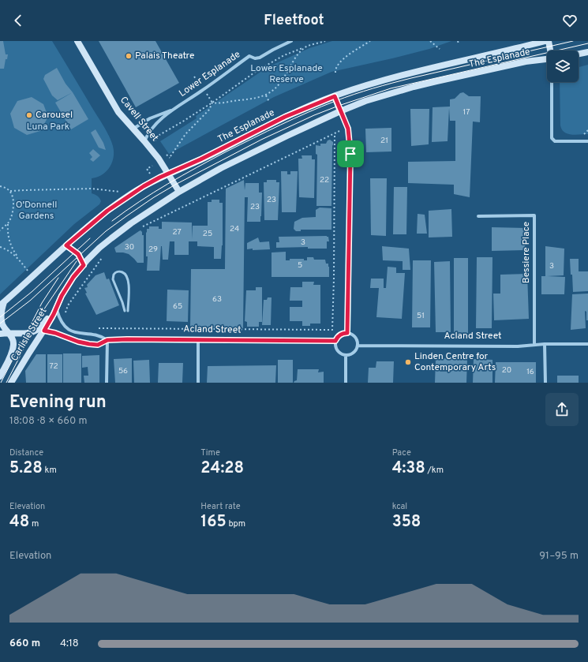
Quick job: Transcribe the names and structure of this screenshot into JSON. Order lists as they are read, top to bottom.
{
  "streets": {
    "street": [
      "The Esplanade",
      "Lower Esplanade",
      "Cavell Street",
      "Bessiere Place",
      "Acland Street",
      "Carlisle Street"
    ]
  },
  "crossings": [
    ["The Esplanade", "Cavell Street"],
    ["The Esplanade", "Carlisle Street"],
    ["Lower Esplanade", "Cavell Street"],
    ["Bessiere Place", "Acland Street"],
    ["Acland Street", "Carlisle Street"]
  ],
  "parks": ["Lower Esplanade Reserve", "Luna Park", "O'Donnell Gardens"],
  "places": ["Palais Theatre", "Carousel", "Linden Centre for Contemporary Arts"],
  "house_numbers": [
    "17",
    "21",
    "22",
    "23",
    "23",
    "24",
    "27",
    "25",
    "3",
    "30",
    "29",
    "5",
    "3",
    "63",
    "65",
    "51",
    "72",
    "20",
    "56",
    "16"
  ],
  "page": {
    "header": "Fleetfoot",
    "heading": ["Evening run", "18:08 · 8 × 660 m"],
    "stats": [
      ["Distance", "5.28 km"],
      ["Time", "24:28"],
      ["Pace", "4:38 /km"],
      ["Elevation", "48 m"],
      ["Heart rate", "165 bpm"],
      ["kcal", "358"]
    ],
    "chart": ["Elevation", "91–95 m"],
    "list": [
      {
        "name": "660 m",
        "note": "4:18"
      }
    ]
  }
}
